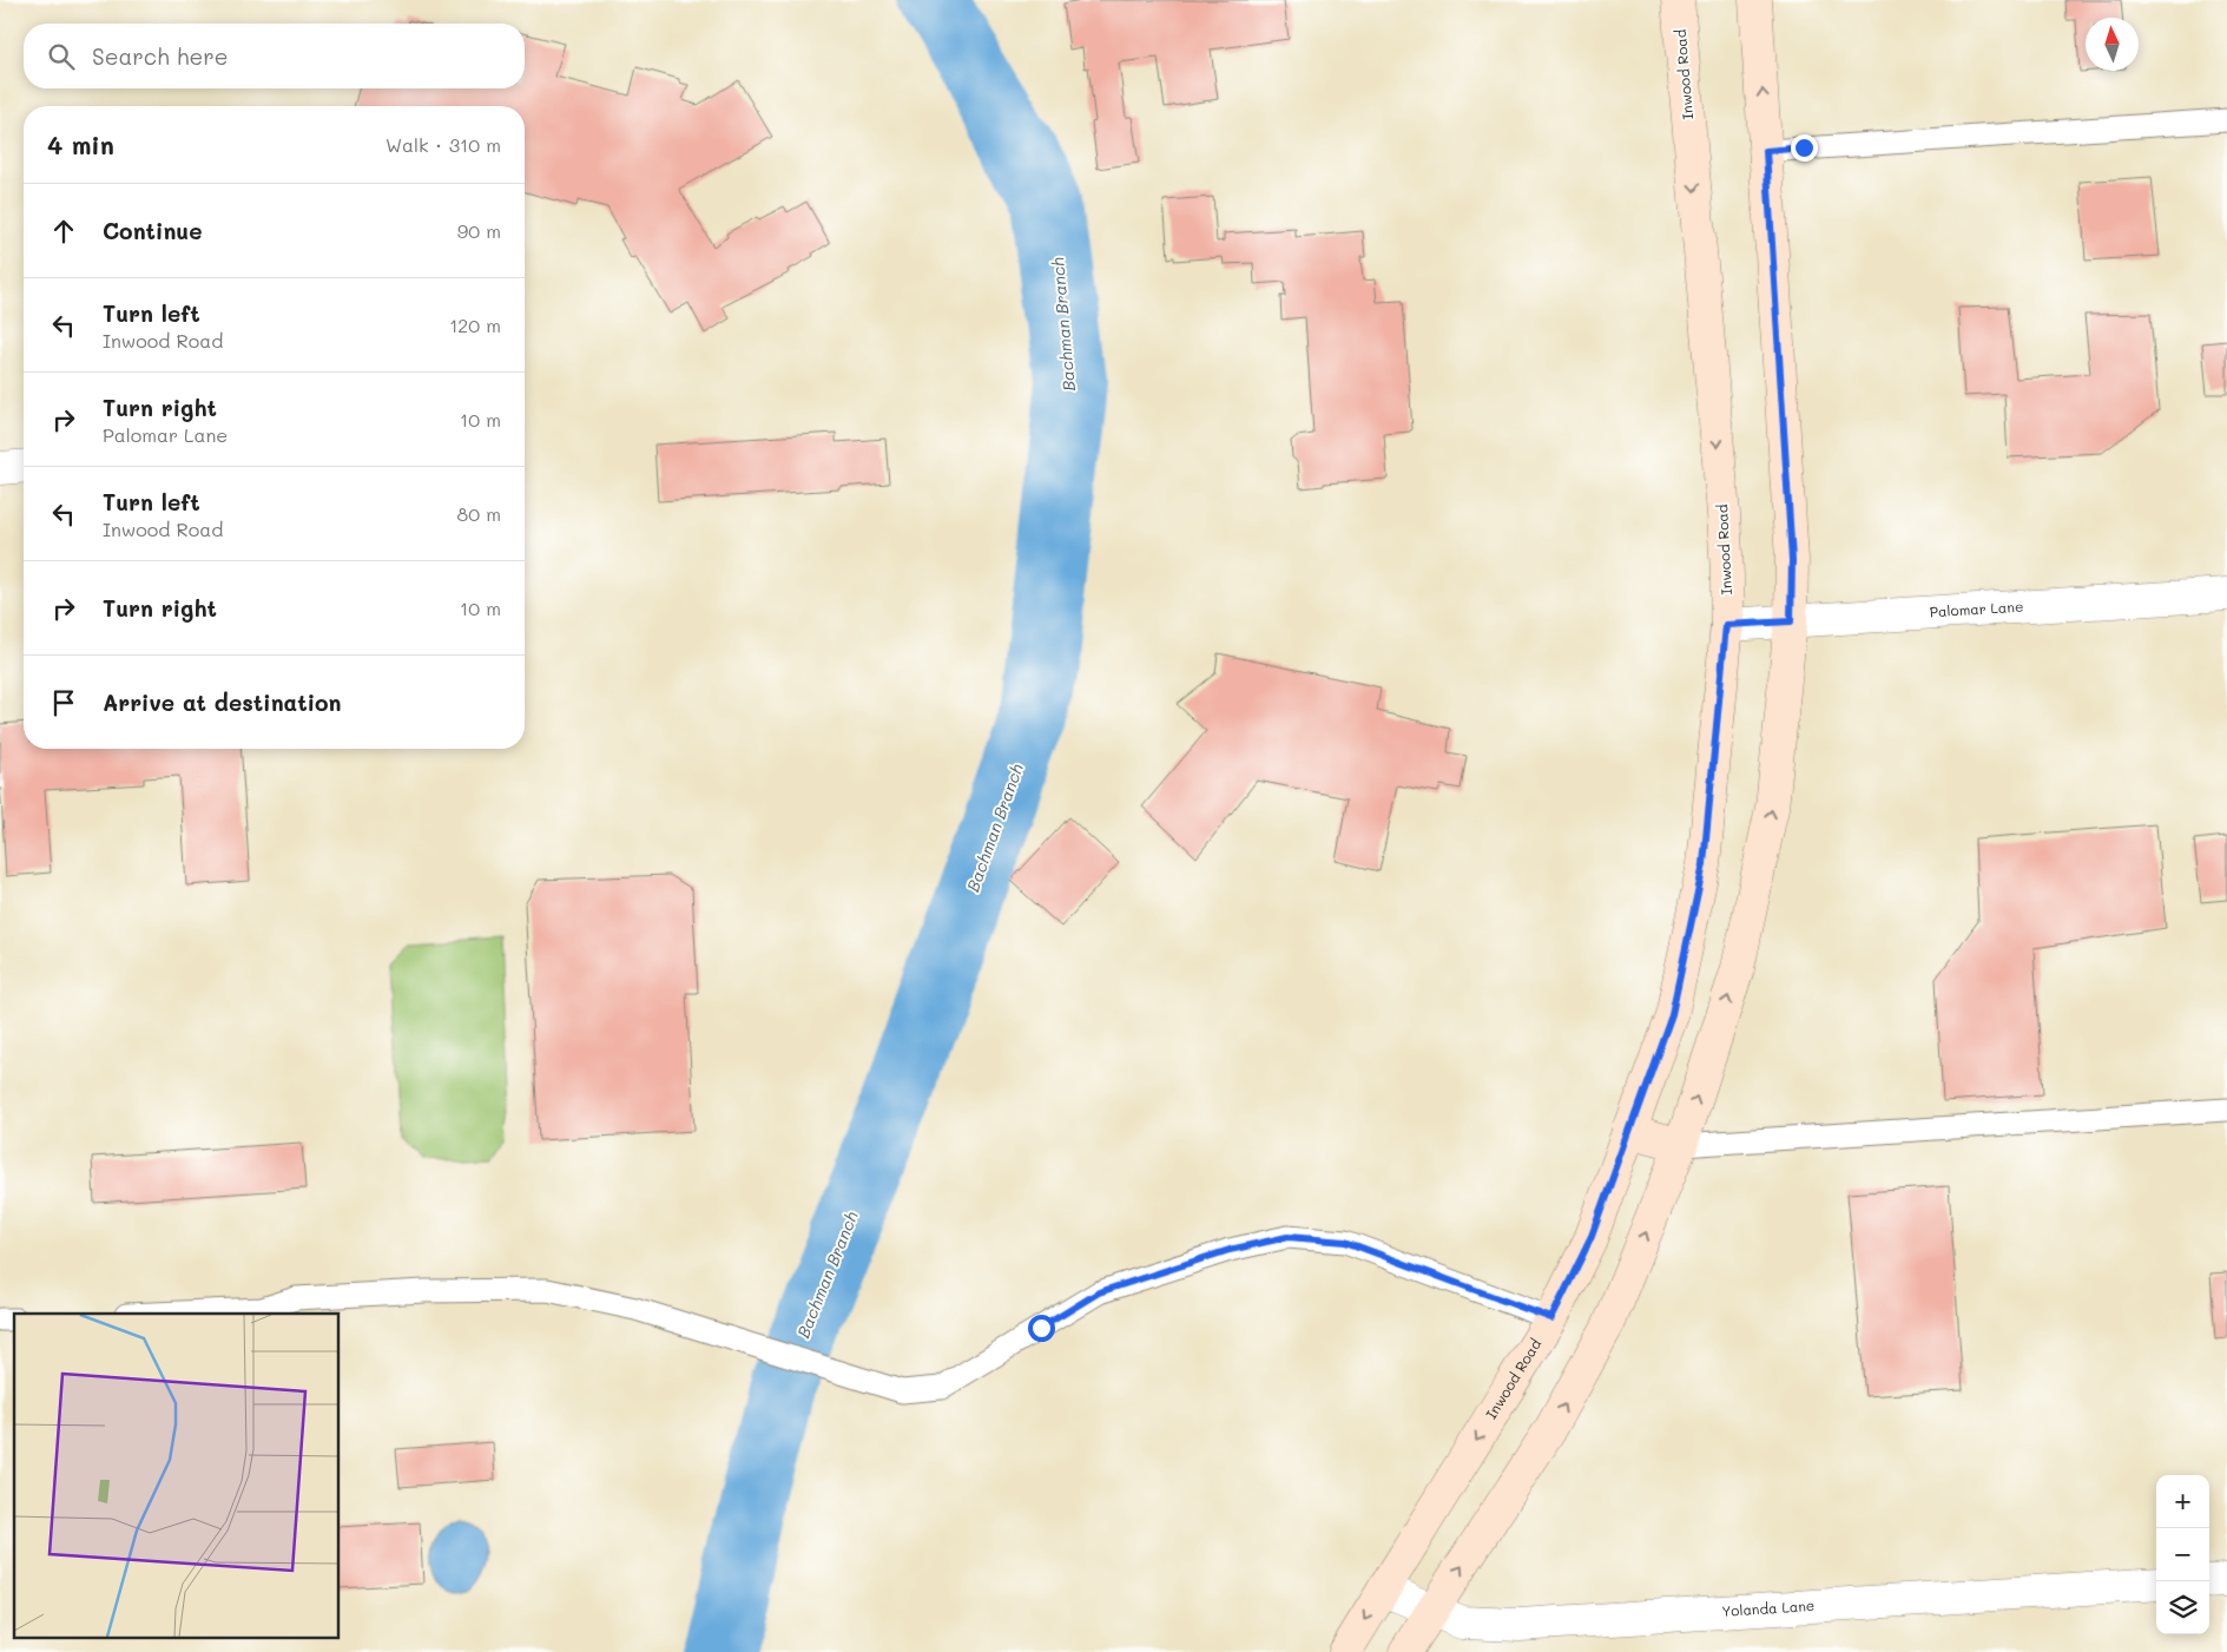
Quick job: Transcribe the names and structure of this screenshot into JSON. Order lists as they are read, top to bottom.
{
  "streets": {
    "main road": ["Inwood Road"],
    "street": ["Palomar Lane", "Yolanda Lane"]
  },
  "crossings": [
    ["Inwood Road", "Palomar Lane"],
    ["Inwood Road", "Yolanda Lane"]
  ],
  "water": ["Bachman Branch"],
  "north": "top",
  "page": {
    "search": "Search here",
    "heading": ["4 min", "Walk · 310 m"],
    "list": [
      ["Continue", "90 m"],
      ["Turn left", "Inwood Road", "120 m"],
      ["Turn right", "Palomar Lane", "10 m"],
      ["Turn left", "Inwood Road", "80 m"],
      ["Turn right", "10 m"],
      "Arrive at destination"
    ],
    "map_buttons": ["+", "−"]
  }
}
